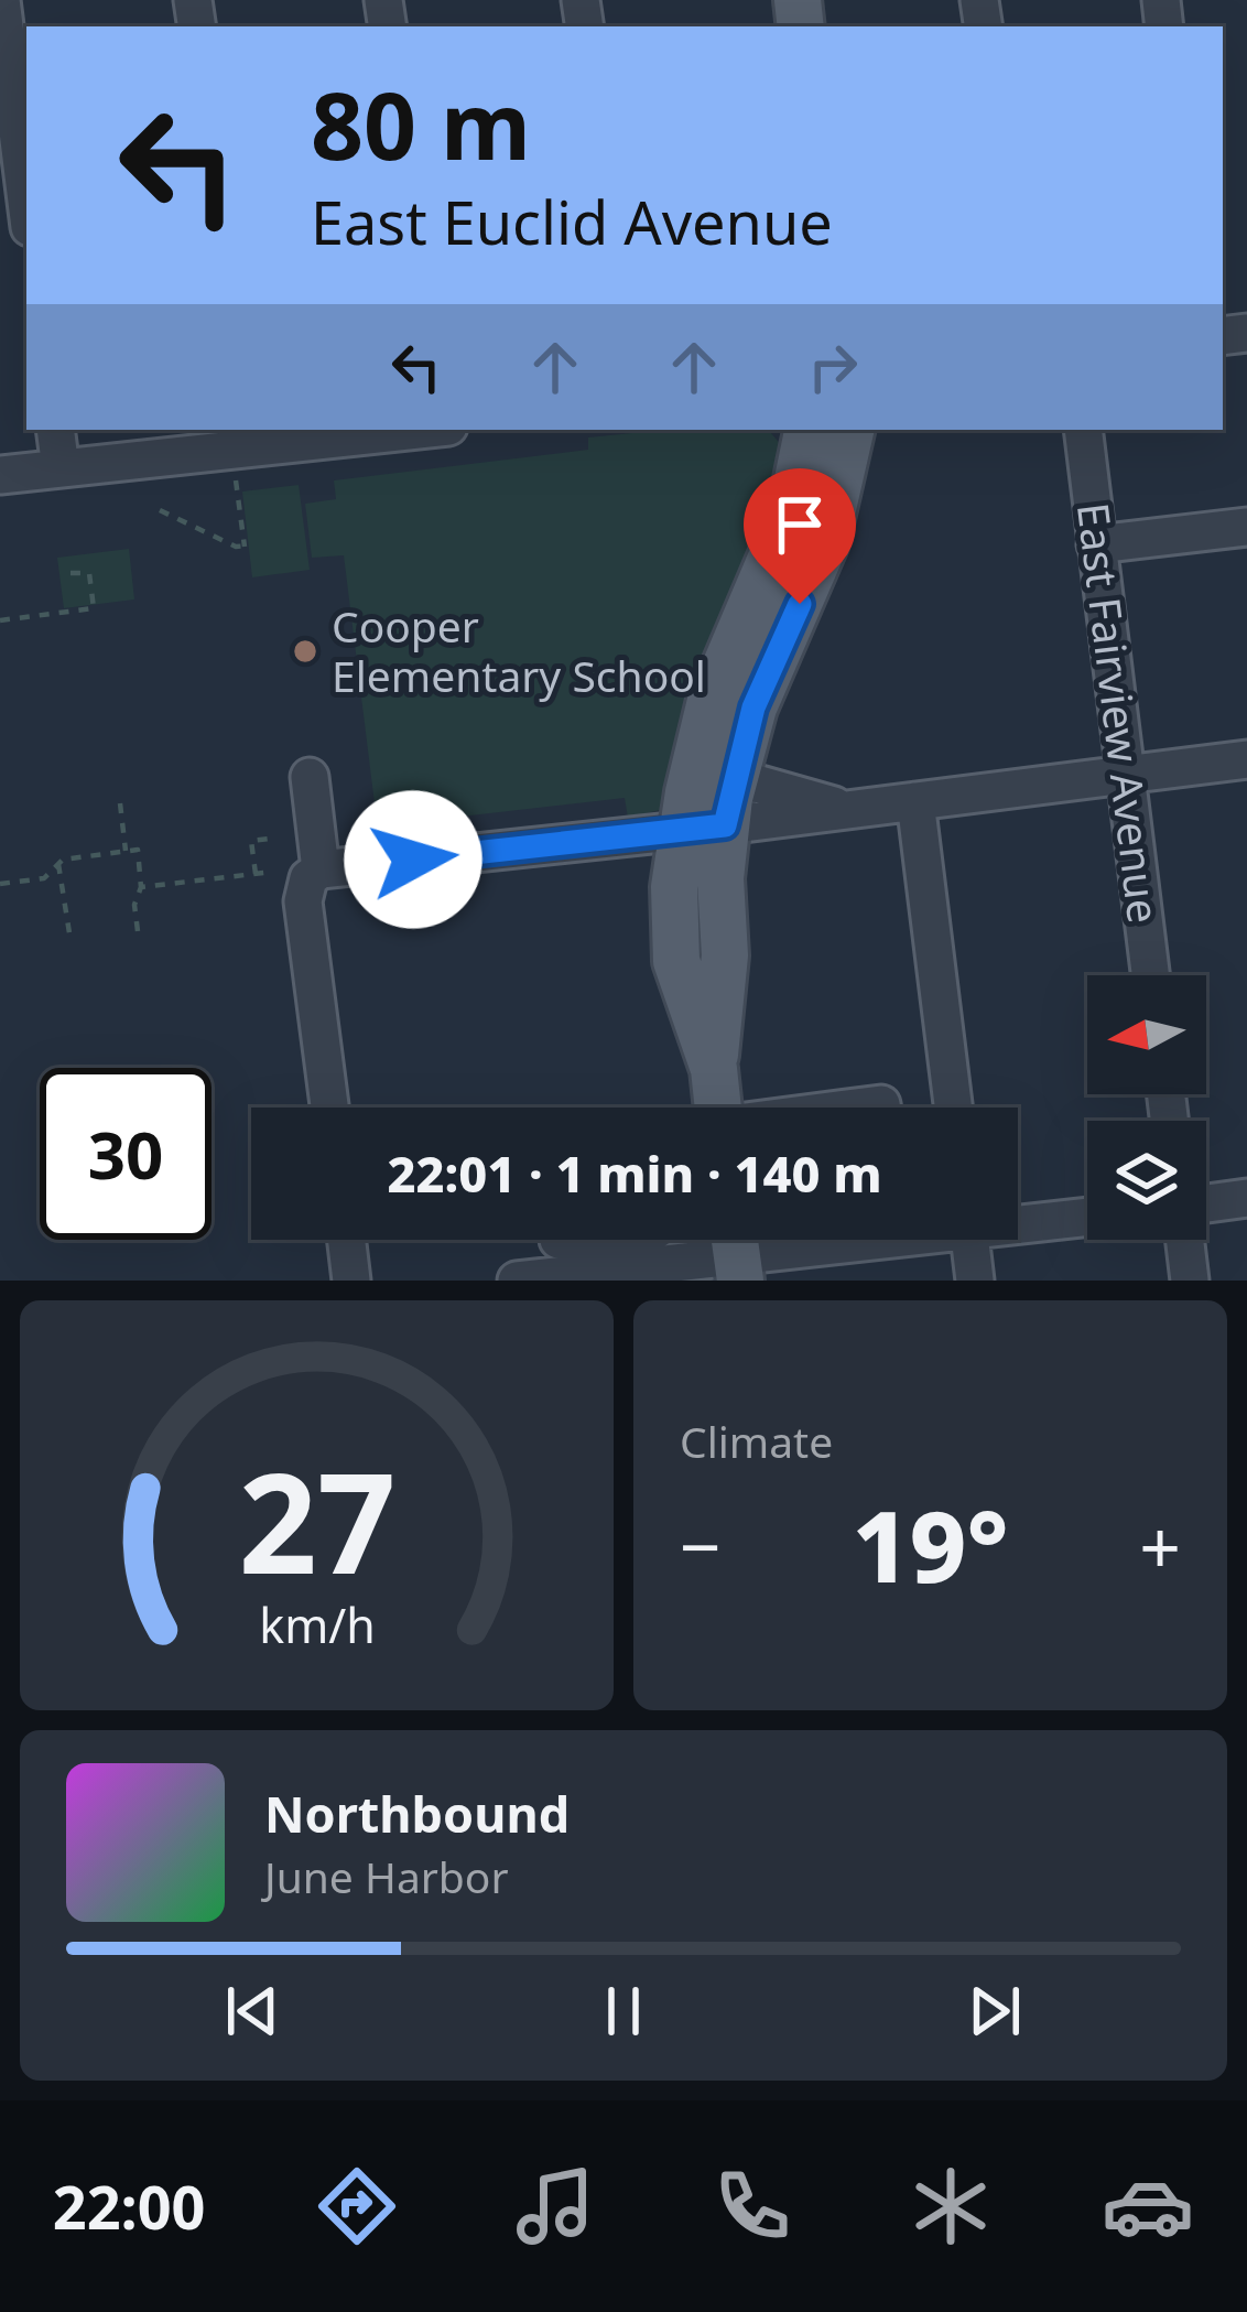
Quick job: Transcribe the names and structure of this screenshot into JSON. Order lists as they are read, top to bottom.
{
  "streets": {
    "street": ["East Fairview Avenue"]
  },
  "places": ["Cooper Elementary School"],
  "north": "left",
  "page": {
    "turn": ["80 m", "East Euclid Avenue"],
    "limit": "30",
    "trip": "22:01 · 1 min · 140 m",
    "tile": "Climate",
    "heat": ["−", "19°", "+"],
    "song": ["Northbound", "June Harbor"],
    "tabs": "22:00",
    "gauge": ["27", "km/h"]
  }
}
